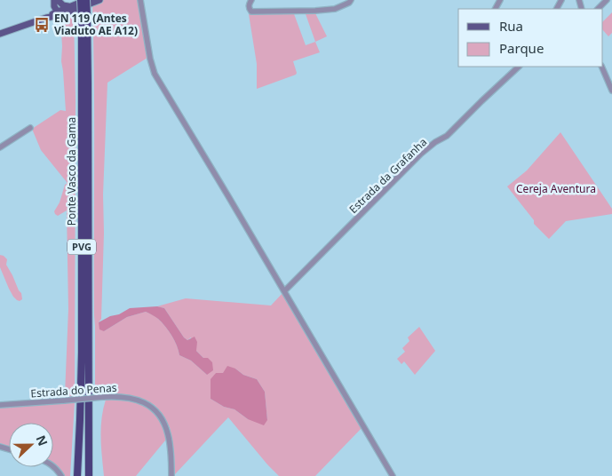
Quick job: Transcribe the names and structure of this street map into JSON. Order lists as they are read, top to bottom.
{
  "streets": {
    "highway": ["Ponte Vasco da Gama", "PVG"],
    "street": ["Estrada da Grafanha", "Estrada do Penas"]
  },
  "parks": ["Cereja Aventura"],
  "places": {
    "bus stop": ["EN 119 (Antes Viaduto AE A12)"]
  },
  "legend": ["Rua", "Parque"],
  "north": "right"
}
